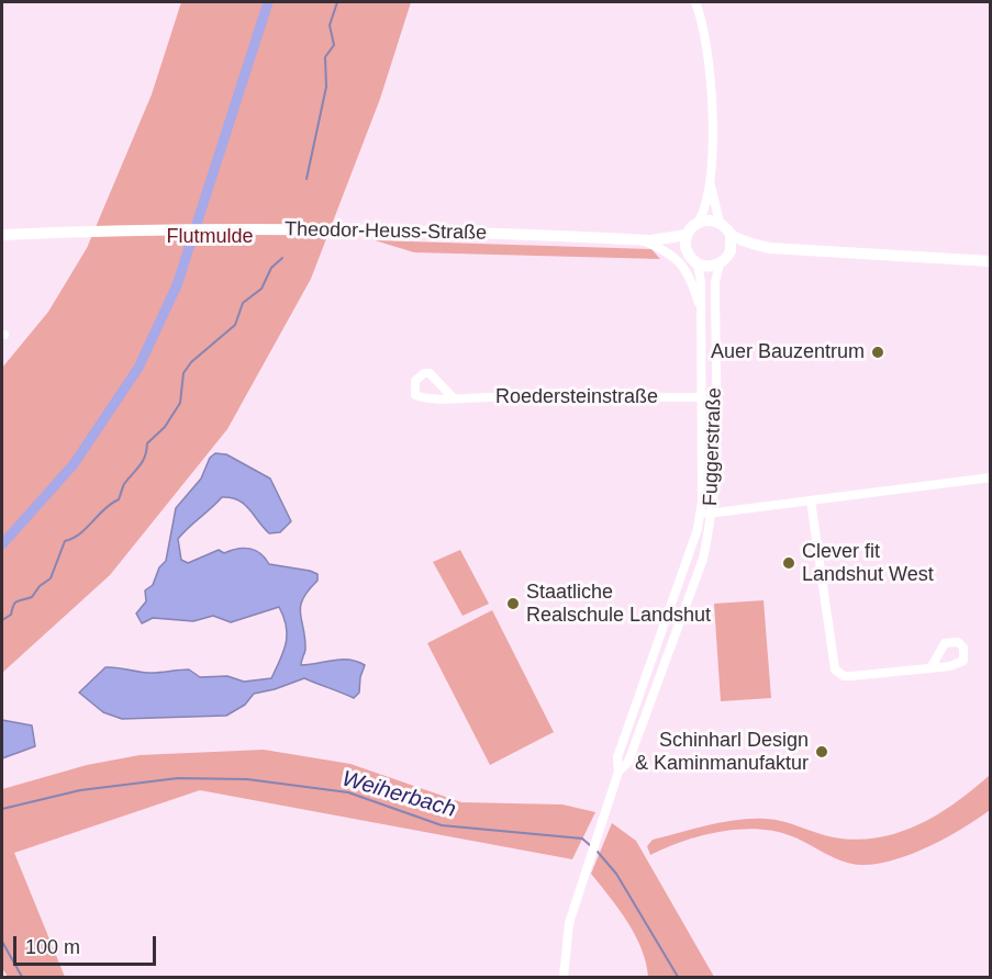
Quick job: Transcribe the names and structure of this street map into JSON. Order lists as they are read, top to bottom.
{
  "streets": {
    "main road": ["Theodor-Heuss-Straße"],
    "street": ["Roedersteinstraße", "Fuggerstraße"]
  },
  "crossings": [
    ["Theodor-Heuss-Straße", "Fuggerstraße"],
    ["Roedersteinstraße", "Fuggerstraße"]
  ],
  "water": ["Weiherbach"],
  "parks": ["Flutmulde"],
  "places": [
    "Auer Bauzentrum",
    "Clever fit Landshut West",
    "Staatliche Realschule Landshut",
    "Schinharl Design & Kaminmanufaktur"
  ],
  "scale_bar": "100 m"
}
